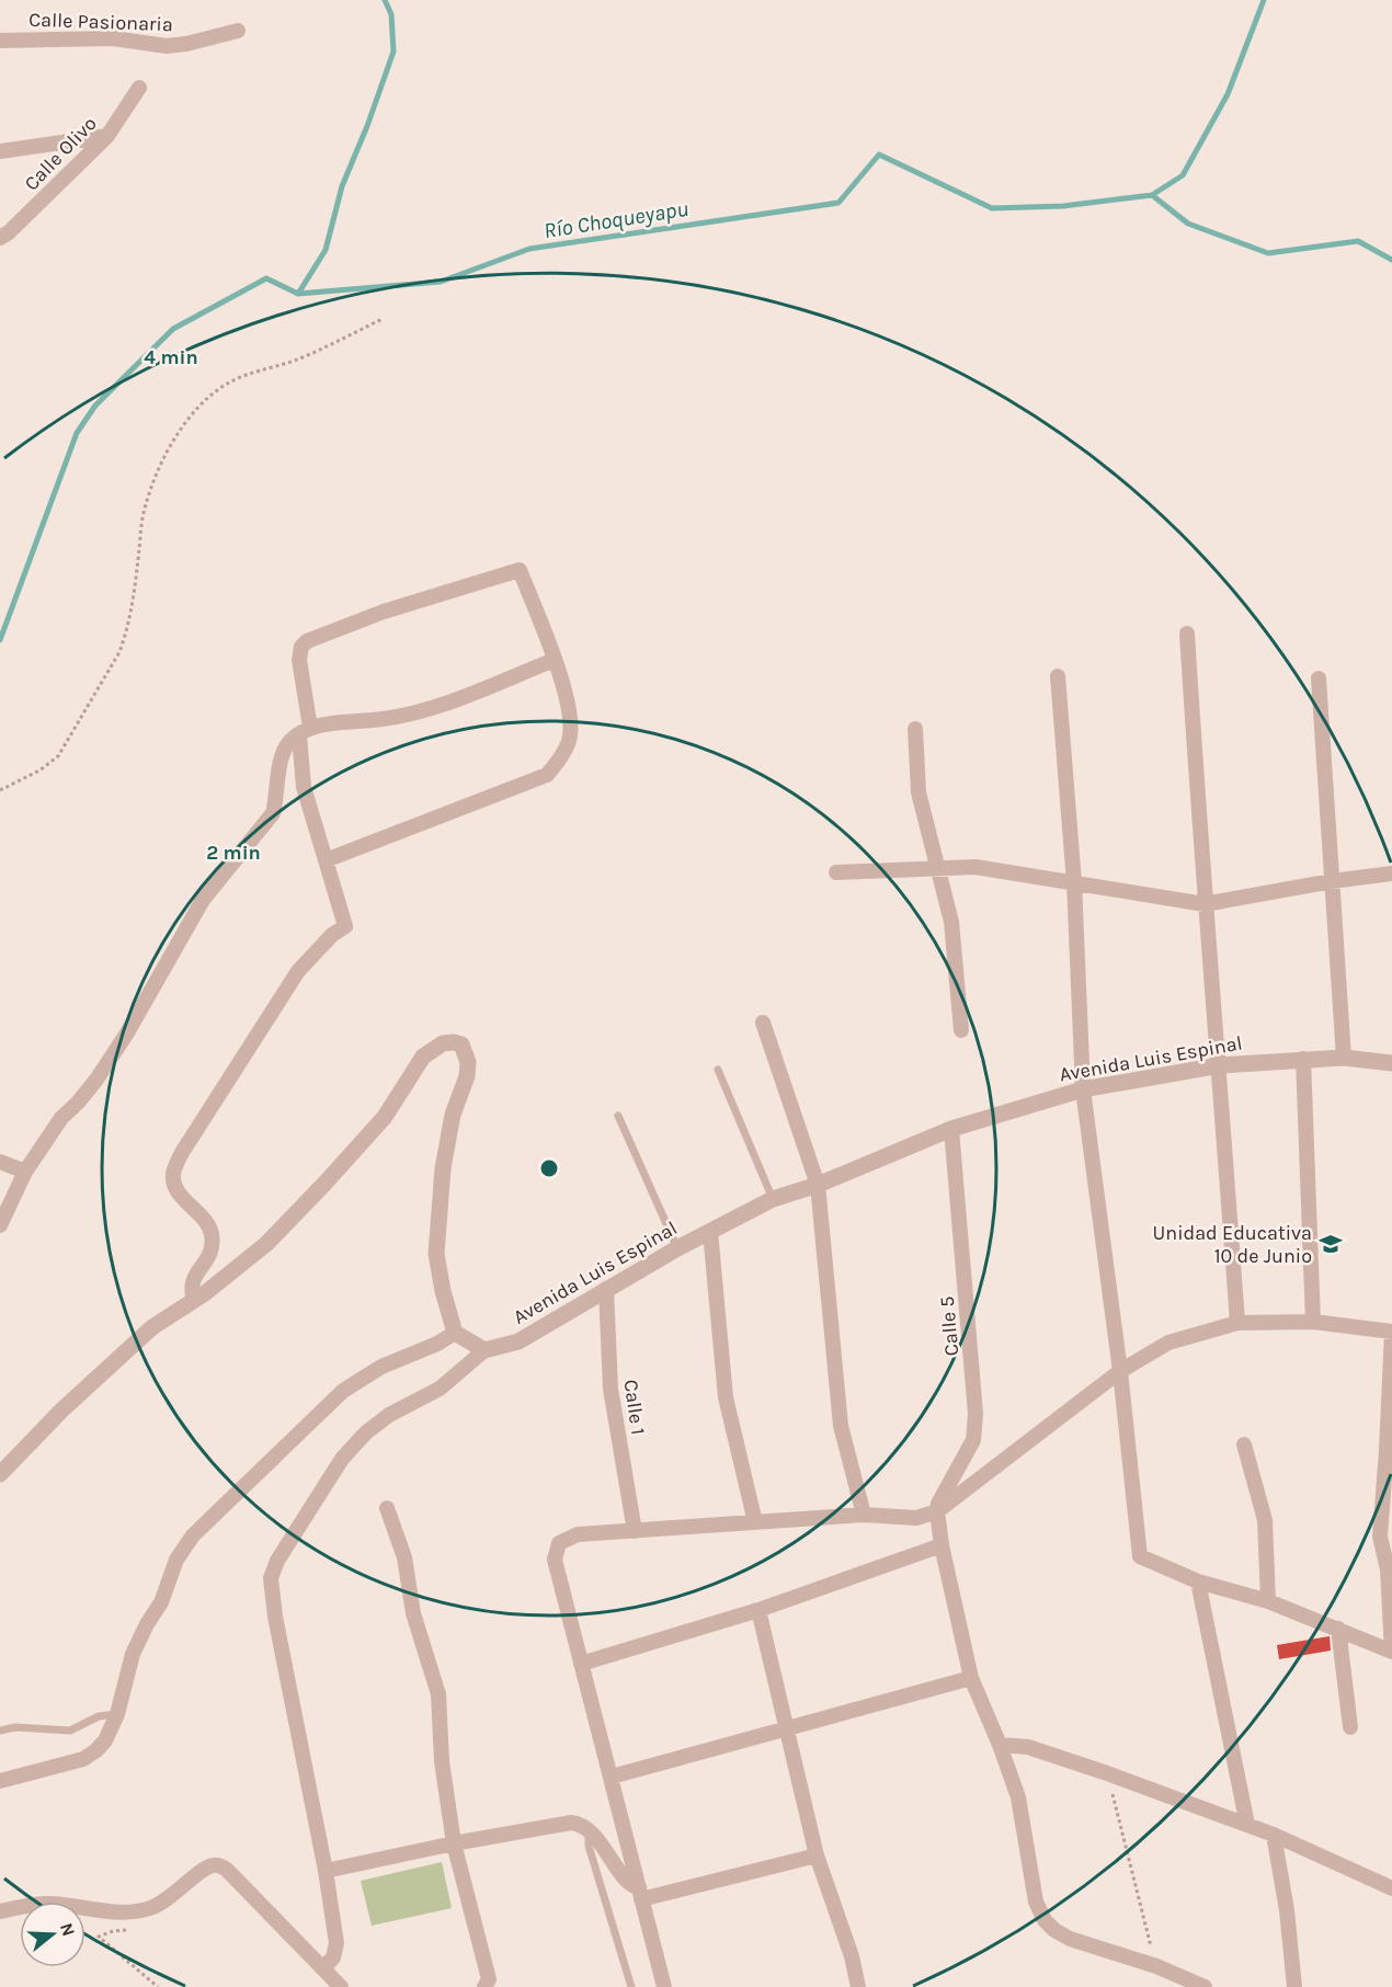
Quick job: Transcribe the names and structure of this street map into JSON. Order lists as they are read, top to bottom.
{
  "streets": {
    "street": [
      "Calle Pasionaria",
      "Calle Olivo",
      "Avenida Luis Espinal",
      "Calle 5",
      "Calle 1"
    ]
  },
  "crossings": [
    ["Avenida Luis Espinal", "Calle 5"],
    ["Avenida Luis Espinal", "Calle 1"]
  ],
  "water": ["Río Choqueyapu"],
  "places": {
    "school or university": ["Unidad Educativa 10 de Junio"]
  },
  "north": "right",
  "rings": ["4 min", "2 min"]
}
